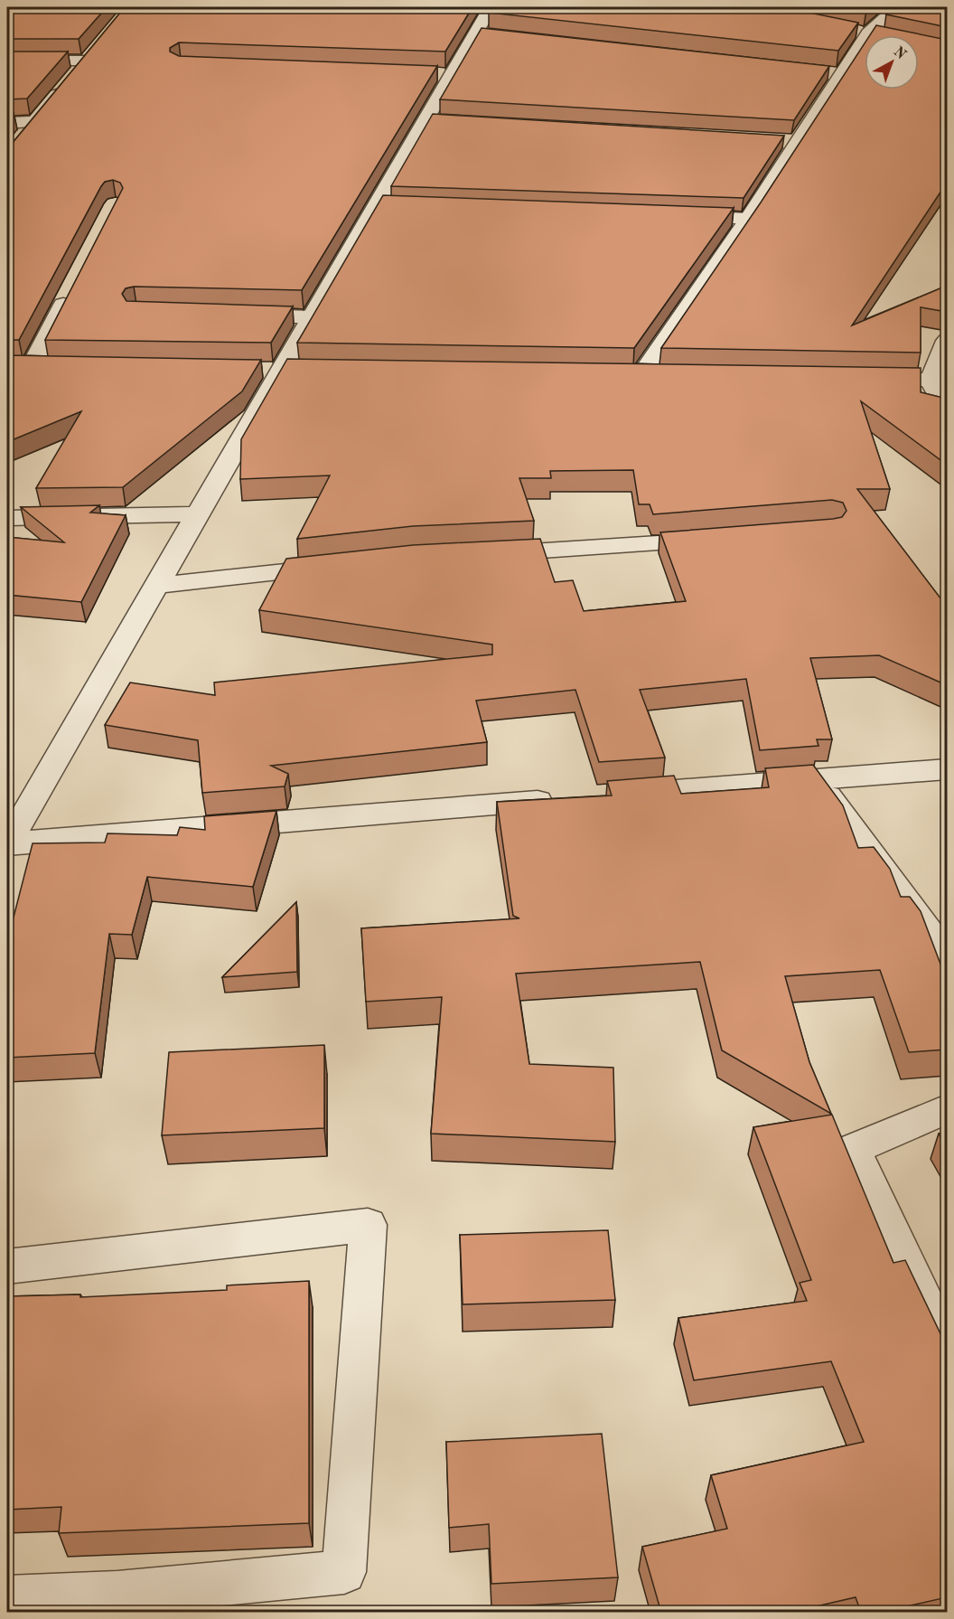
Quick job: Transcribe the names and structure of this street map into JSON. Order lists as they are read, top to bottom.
{
  "north": "top right"
}
